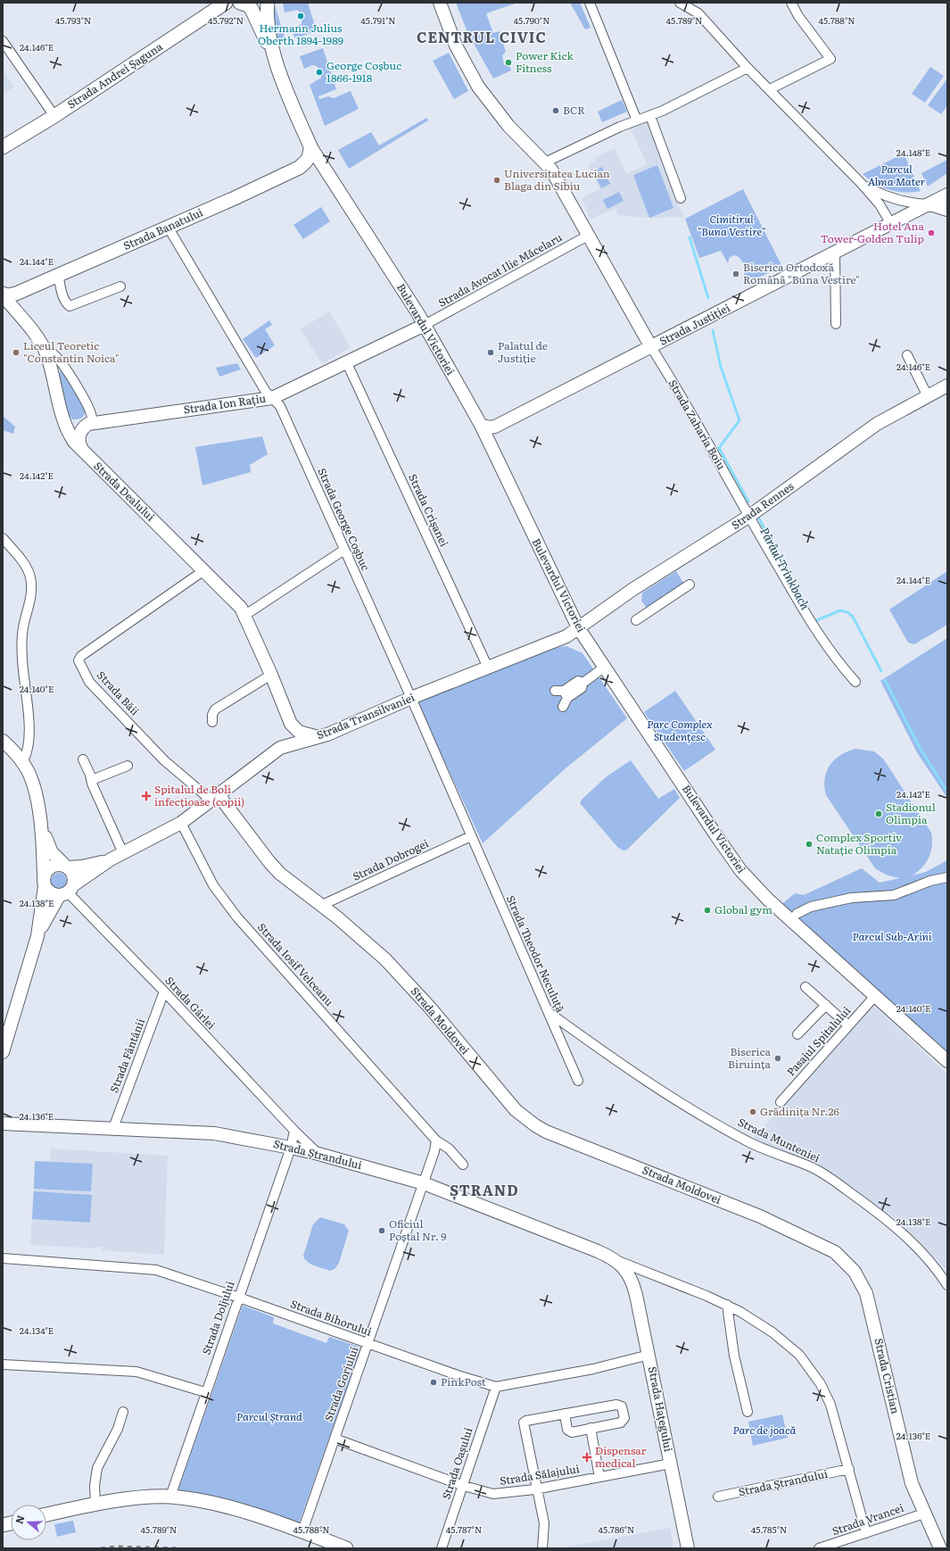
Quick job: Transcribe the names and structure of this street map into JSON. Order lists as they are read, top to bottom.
{
  "streets": {
    "main road": ["Strada Andrei Șaguna", "Strada Banatului", "Bulevardul Victoriei"],
    "street": [
      "Strada Avocat Ilie Măcelaru",
      "Strada Justiției",
      "Strada Ion Rațiu",
      "Strada Zaharia Boiu",
      "Strada Dealului",
      "Strada Rennes",
      "Strada Crișanei",
      "Strada George Coșbuc",
      "Strada Băii",
      "Strada Transilvaniei",
      "Strada Dobrogei",
      "Strada Theodor Neculuță",
      "Strada Iosif Velceanu",
      "Strada Gârlei",
      "Strada Moldovei",
      "Pasajul Spitalului",
      "Strada Fântânii",
      "Strada Munteniei",
      "Strada Ștrandului",
      "Strada Doljului",
      "Strada Bihorului",
      "Strada Cristian",
      "Strada Gorjului",
      "Strada Hațegului",
      "Strada Oașului",
      "Strada Sălajului",
      "Strada Vrancei"
    ]
  },
  "crossings": [
    ["Strada Andrei Șaguna", "Bulevardul Victoriei"],
    ["Strada Banatului", "Bulevardul Victoriei"],
    ["Strada Banatului", "Strada Dealului"],
    ["Strada Banatului", "Strada George Coșbuc"],
    ["Strada Avocat Ilie Măcelaru", "Bulevardul Victoriei"],
    ["Strada Avocat Ilie Măcelaru", "Strada Ion Rațiu"],
    ["Strada Avocat Ilie Măcelaru", "Strada Zaharia Boiu"],
    ["Strada Justiției", "Bulevardul Victoriei"],
    ["Strada Justiției", "Strada Zaharia Boiu"],
    ["Bulevardul Victoriei", "Strada Ion Rațiu"],
    ["Bulevardul Victoriei", "Strada Rennes"],
    ["Bulevardul Victoriei", "Strada Transilvaniei"],
    ["Bulevardul Victoriei", "Pasajul Spitalului"],
    ["Strada Ion Rațiu", "Strada Crișanei"],
    ["Strada Ion Rațiu", "Strada George Coșbuc"],
    ["Strada Zaharia Boiu", "Strada Rennes"],
    ["Strada Dealului", "Strada Băii"],
    ["Strada Rennes", "Strada Transilvaniei"],
    ["Strada Crișanei", "Strada Transilvaniei"],
    ["Strada George Coșbuc", "Strada Transilvaniei"],
    ["Strada George Coșbuc", "Strada Dobrogei"],
    ["Strada George Coșbuc", "Strada Theodor Neculuță"],
    ["Strada Băii", "Strada Transilvaniei"],
    ["Strada Băii", "Strada Moldovei"],
    ["Strada Transilvaniei", "Strada Iosif Velceanu"],
    ["Strada Transilvaniei", "Strada Gârlei"],
    ["Strada Transilvaniei", "Strada Moldovei"],
    ["Strada Dobrogei", "Strada Theodor Neculuță"],
    ["Strada Dobrogei", "Strada Moldovei"],
    ["Strada Theodor Neculuță", "Strada Munteniei"],
    ["Strada Gârlei", "Strada Fântânii"],
    ["Strada Gârlei", "Strada Ștrandului"],
    ["Strada Moldovei", "Strada Cristian"],
    ["Strada Fântânii", "Strada Ștrandului"],
    ["Strada Ștrandului", "Strada Doljului"],
    ["Strada Ștrandului", "Strada Gorjului"],
    ["Strada Ștrandului", "Strada Hațegului"],
    ["Strada Ștrandului", "Strada Vrancei"],
    ["Strada Doljului", "Strada Bihorului"],
    ["Strada Bihorului", "Strada Gorjului"],
    ["Strada Bihorului", "Strada Hațegului"],
    ["Strada Bihorului", "Strada Oașului"],
    ["Strada Cristian", "Strada Vrancei"],
    ["Strada Gorjului", "Strada Sălajului"],
    ["Strada Hațegului", "Strada Sălajului"],
    ["Strada Oașului", "Strada Sălajului"]
  ],
  "districts": ["CENTRUL CIVIC", "ȘTRAND"],
  "water": ["Pârâul Trinkbach"],
  "parks": [
    "Parcul Alma Mater",
    "Cimitirul \"Buna Vestire\"",
    "Parc Complex Studențesc",
    "Parcul Sub-Arini",
    "Parcul Ștrand",
    "Parc de joacă"
  ],
  "places": {
    "other": [
      "Hermann Julius Oberth 1894-1989",
      "Power Kick Fitness",
      "George Coșbuc 1866-1918",
      "BCR",
      "Universitatea Lucian Blaga din Sibiu",
      "Hotel Ana Tower-Golden Tulip",
      "Biserica Ortodoxă Română \"Buna Vestire\"",
      "Liceul Teoretic \"Constantin Noica\"",
      "Palatul de Justiție",
      "Stadionul Olimpia",
      "Complex Sportiv Natație Olimpia",
      "Global gym",
      "Biserica Biruința",
      "Grădinița Nr.26",
      "Oficiul Poștal Nr. 9",
      "PinkPost"
    ],
    "health": ["Spitalul de Boli infecțioase (copii)", "Dispensar medical"]
  },
  "north": "left",
  "coordinates": [
    "45.793°N",
    "45.792°N",
    "45.791°N",
    "45.790°N",
    "45.789°N",
    "45.788°N",
    "24.146°E",
    "24.148°E",
    "24.144°E",
    "24.142°E",
    "24.140°E",
    "24.138°E",
    "24.136°E",
    "24.134°E",
    "45.787°N",
    "45.786°N",
    "45.785°N"
  ]
}
